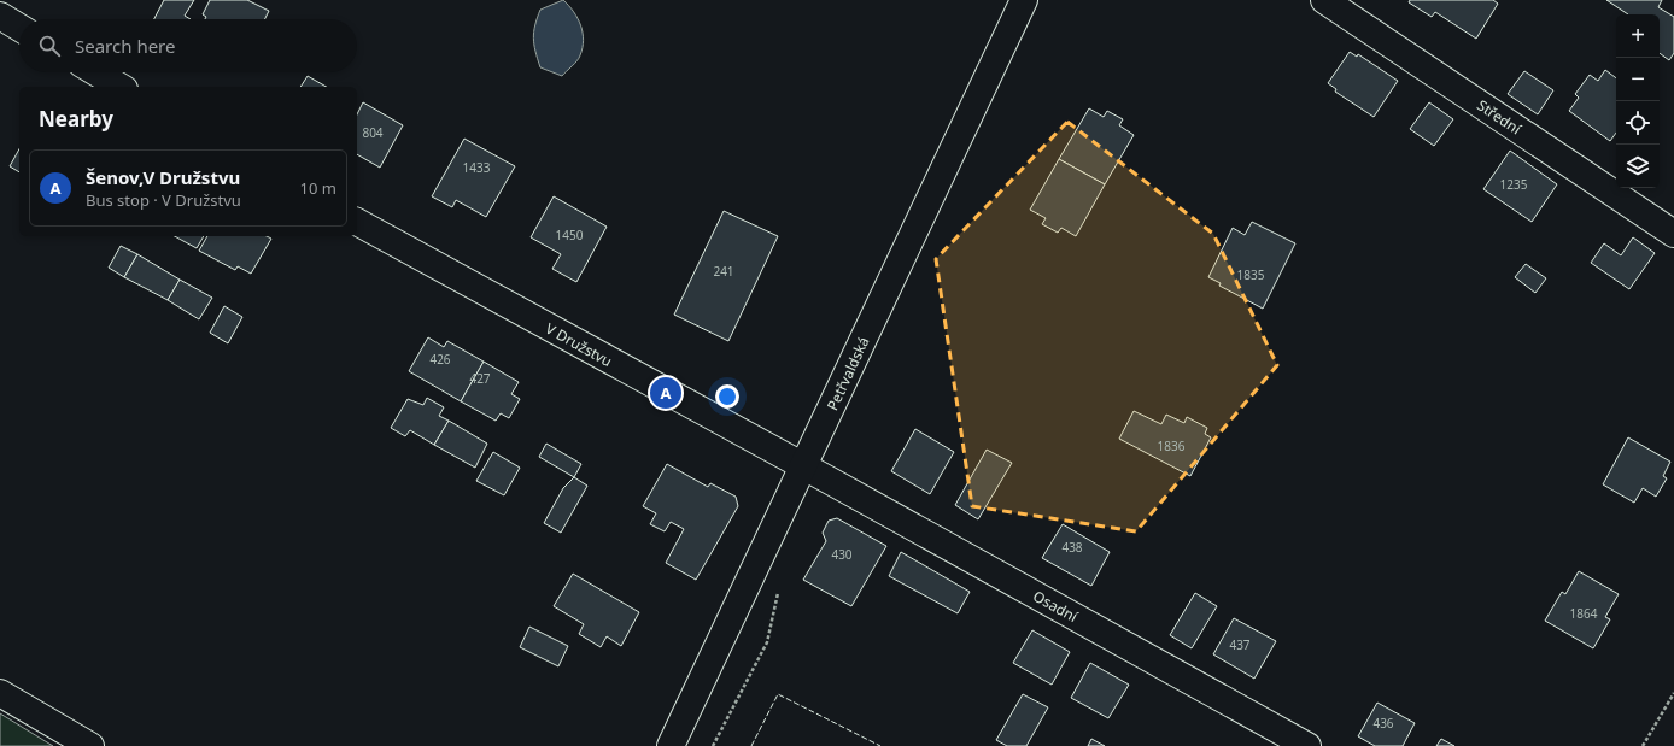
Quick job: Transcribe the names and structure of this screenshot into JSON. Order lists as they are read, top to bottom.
{
  "streets": {
    "street": [
      "Střední",
      "V Družstvu",
      "Petřvaldská",
      "Osadní"
    ]
  },
  "crossings": [
    ["V Družstvu", "Petřvaldská"],
    ["V Družstvu", "Osadní"],
    ["Petřvaldská", "Osadní"]
  ],
  "house_numbers": [
    "804",
    "1433",
    "1235",
    "1450",
    "241",
    "1835",
    "426",
    "427",
    "1836",
    "438",
    "430",
    "1864",
    "437",
    "436"
  ],
  "page": {
    "map_buttons": ["+", "−"],
    "search": "Search here",
    "heading": "Nearby",
    "list": [
      {
        "mark": "A",
        "name": "Šenov,V Družstvu",
        "note": "Bus stop · V Družstvu",
        "value": "10 m"
      }
    ],
    "pins": "A"
  }
}
